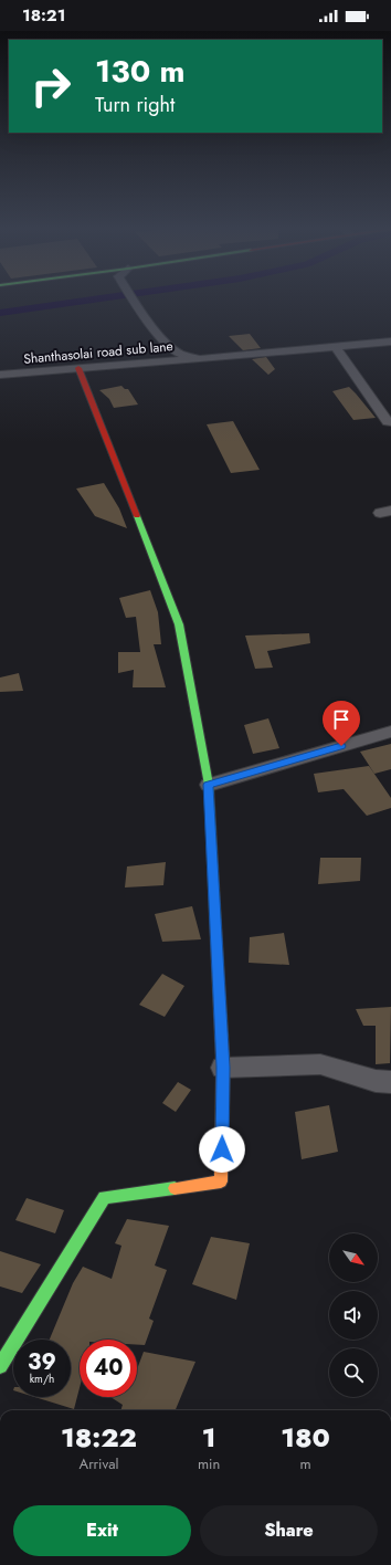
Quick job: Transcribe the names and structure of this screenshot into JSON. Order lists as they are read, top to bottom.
{
  "streets": {
    "street": ["Shanthasolai road sub lane"]
  },
  "north": "bottom right",
  "page": {
    "status": "18:21",
    "turn": ["130 m", "Turn right"],
    "speed": "39 km/h",
    "limit": "40",
    "eta": [
      "18:22",
      "Arrival",
      "1",
      "min",
      "180",
      "m"
    ],
    "buttons": ["Exit", "Share"]
  }
}
